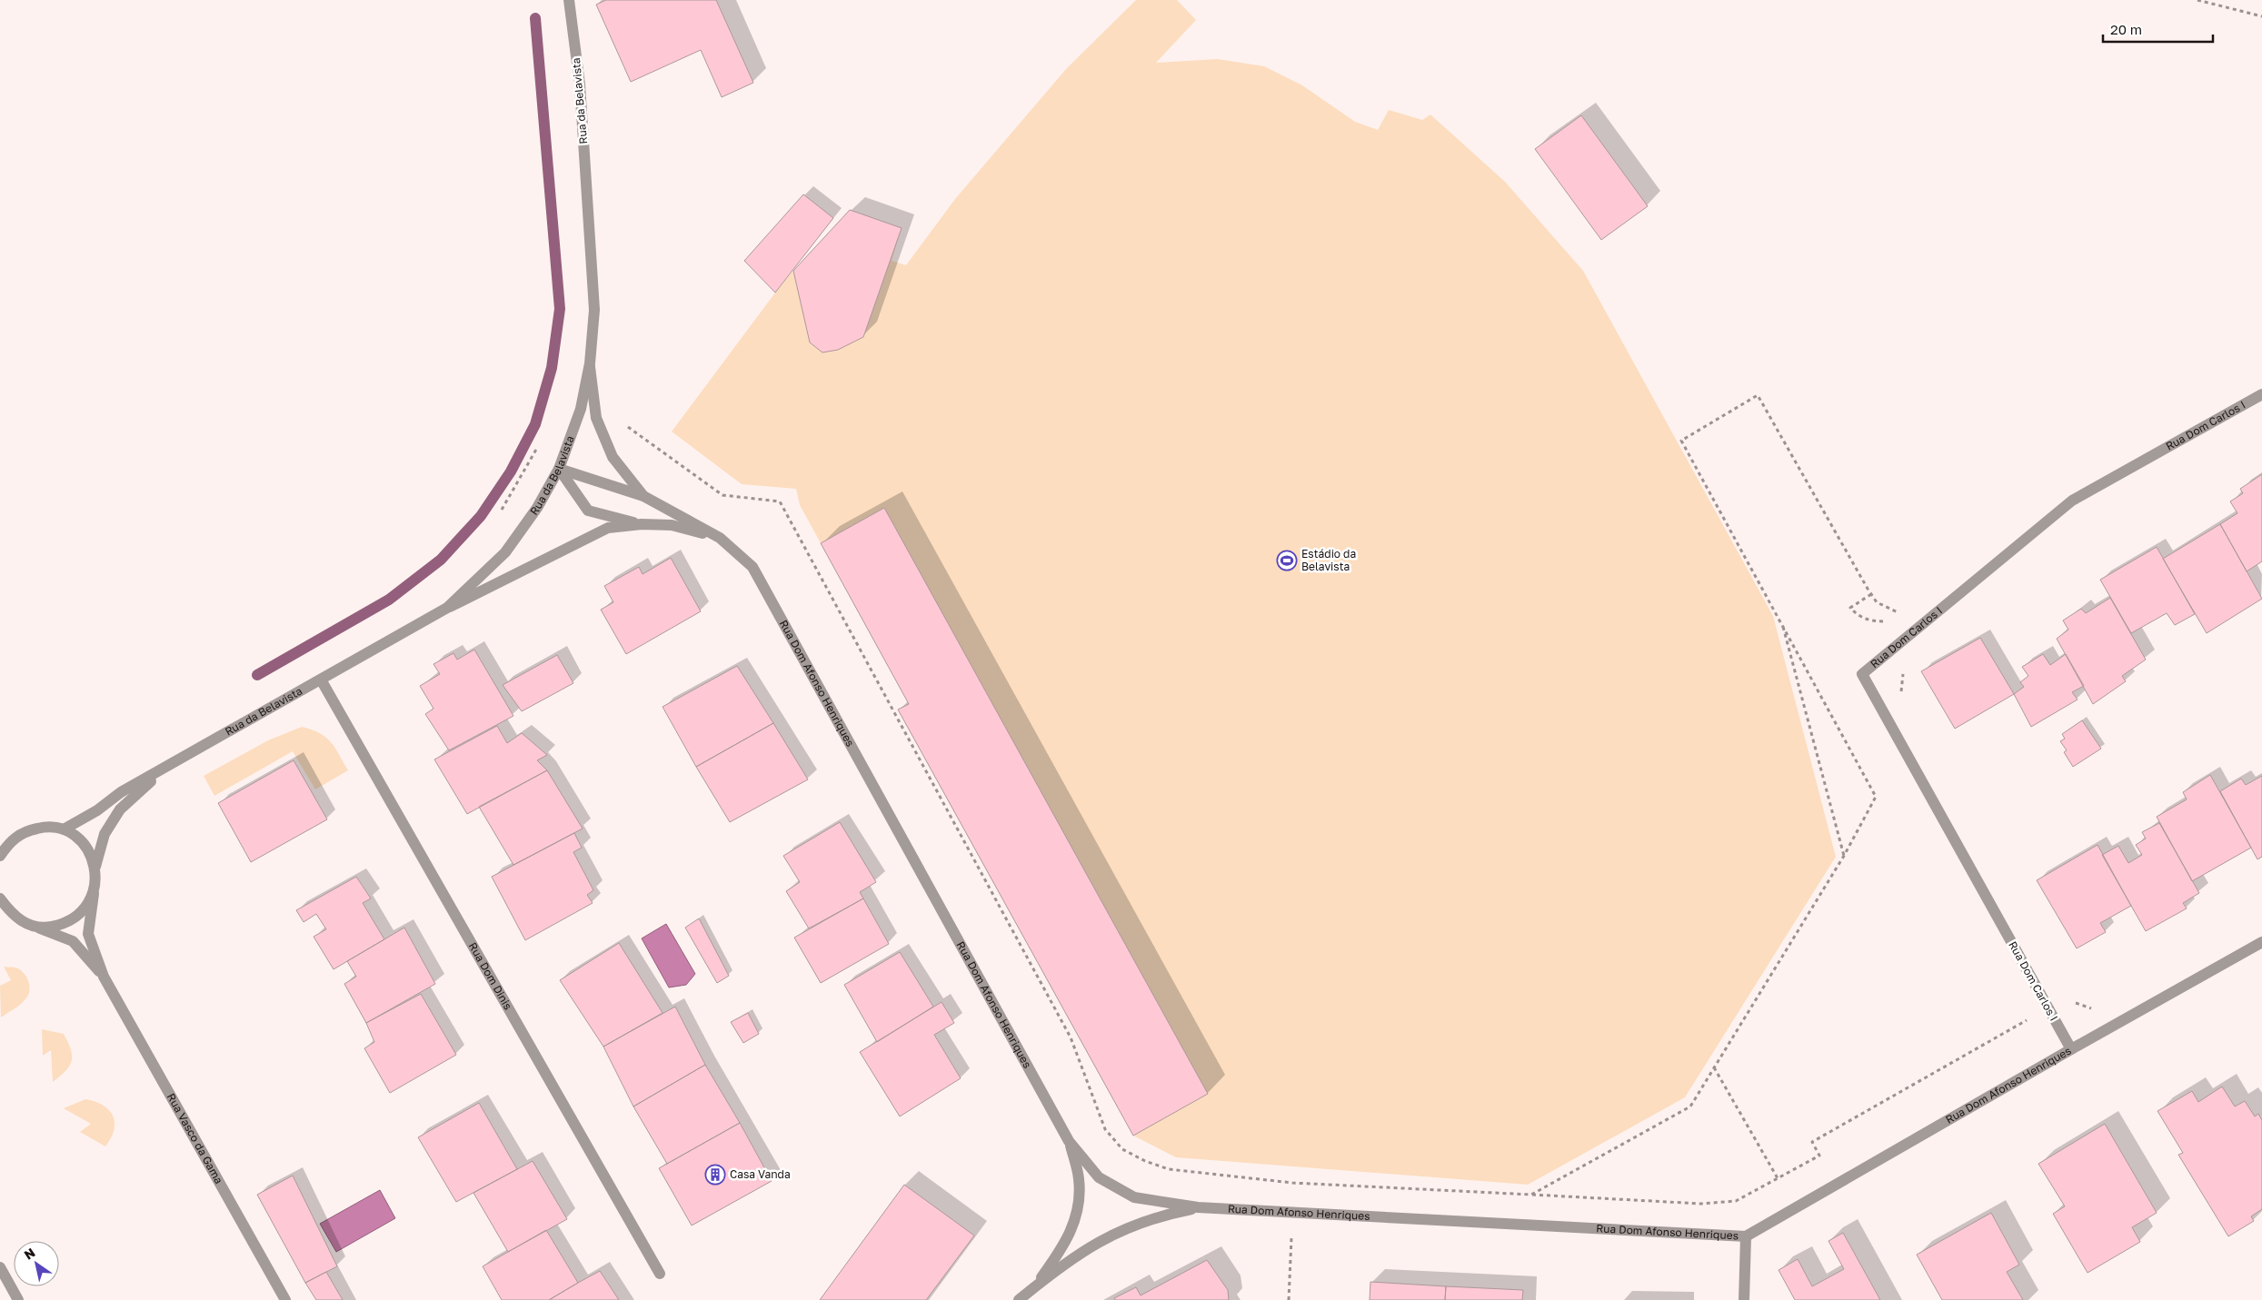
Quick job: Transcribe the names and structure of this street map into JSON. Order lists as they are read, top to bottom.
{
  "streets": {
    "street": [
      "Rua da Belavista",
      "Rua Dom Carlos I",
      "Rua Dom Afonso Henriques",
      "Rua Dom Dinis",
      "Rua Vasco da Gama"
    ]
  },
  "crossings": [
    ["Rua da Belavista", "Rua Dom Dinis"],
    ["Rua Dom Carlos I", "Rua Dom Afonso Henriques"]
  ],
  "places": {
    "sports": ["Estádio da Belavista"],
    "building": ["Casa Vanda"]
  },
  "scale_bar": "20 m",
  "north": "top left"
}
